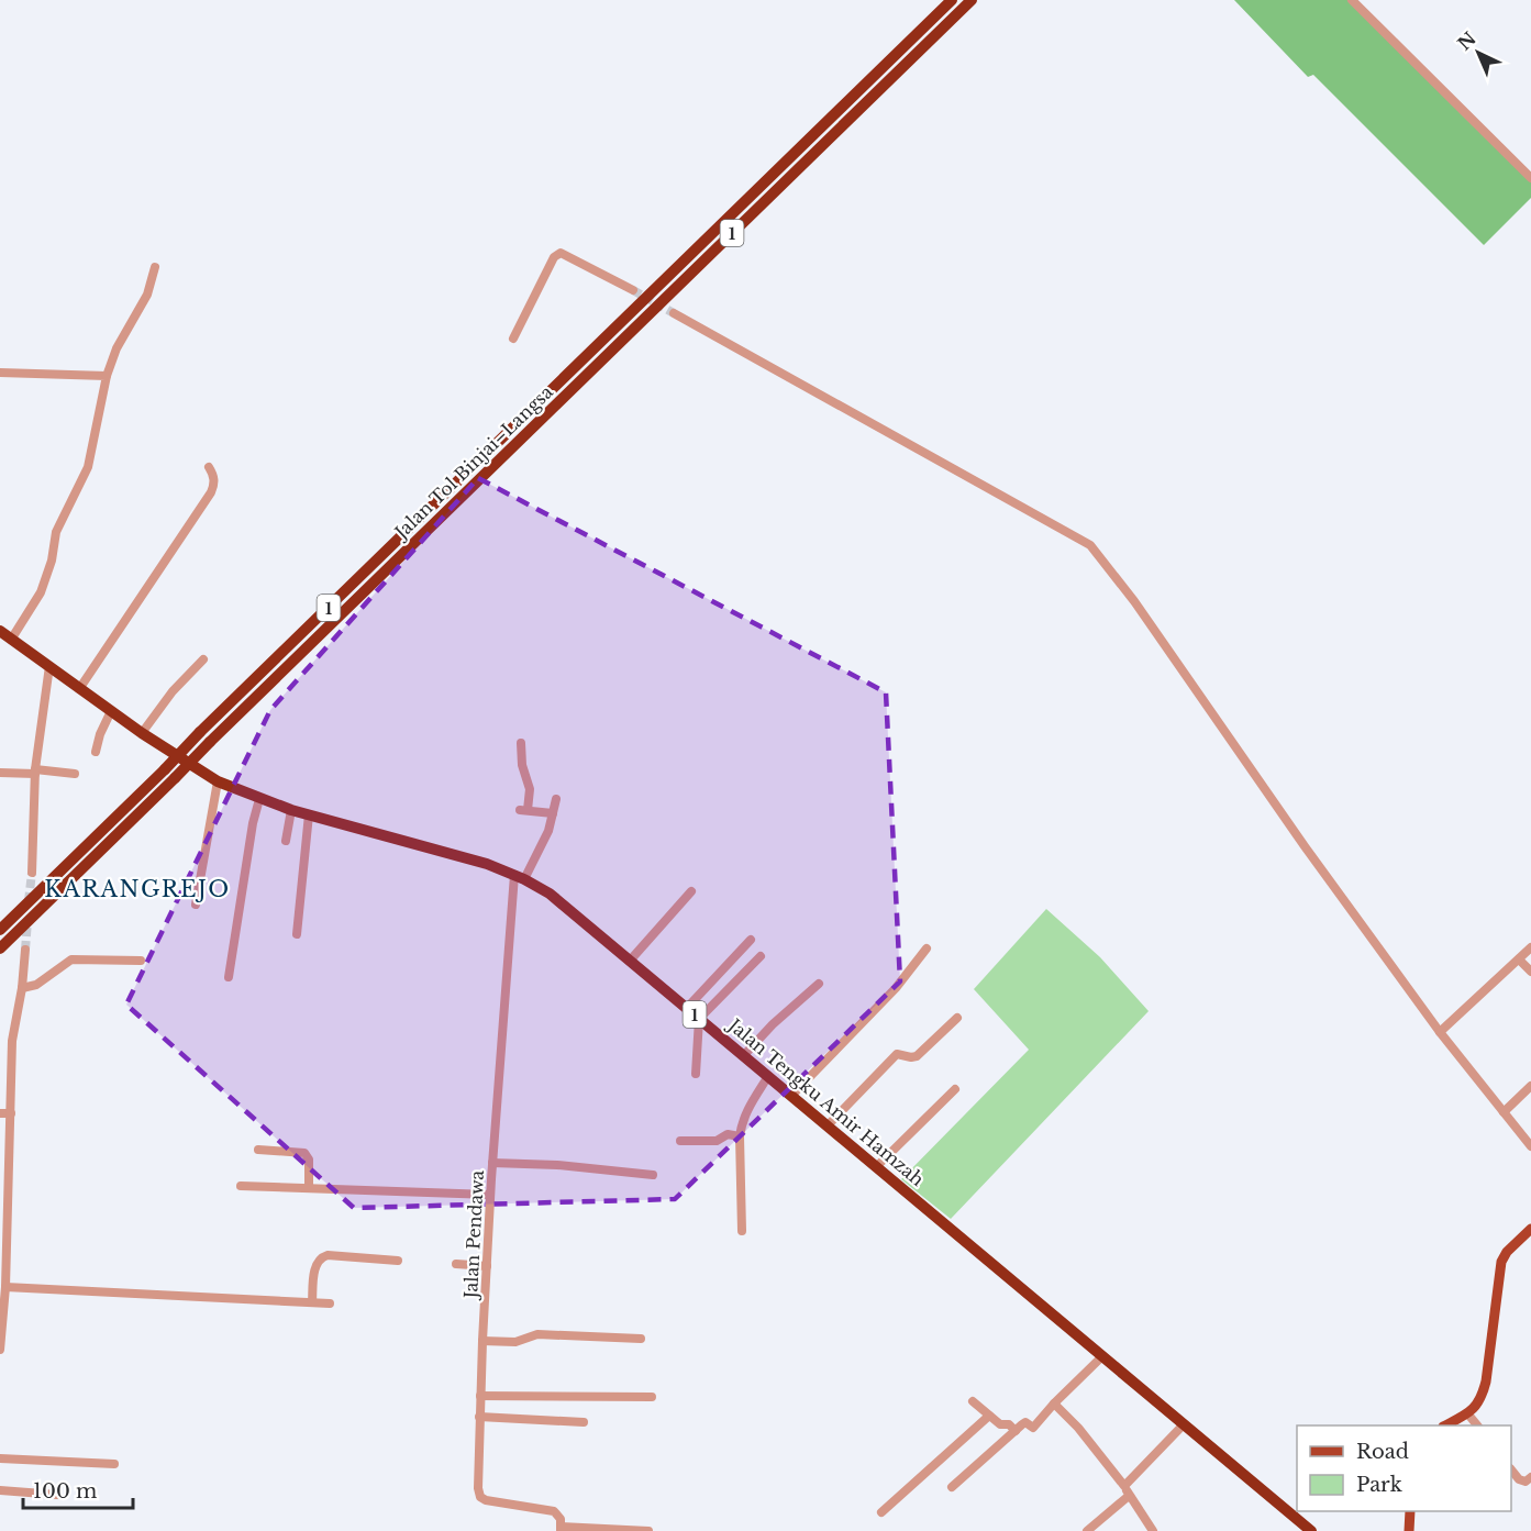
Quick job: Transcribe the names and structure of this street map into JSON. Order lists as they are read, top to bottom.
{
  "streets": {
    "highway": ["1", "Jalan Tol Binjai–Langsa", "Jalan Tengku Amir Hamzah"],
    "street": ["Jalan Pendawa"]
  },
  "crossings": [
    ["Jalan Tengku Amir Hamzah", "Jalan Pendawa"]
  ],
  "districts": ["KARANGREJO"],
  "legend": ["Road", "Park"],
  "scale_bar": "100 m",
  "north": "top left"
}
